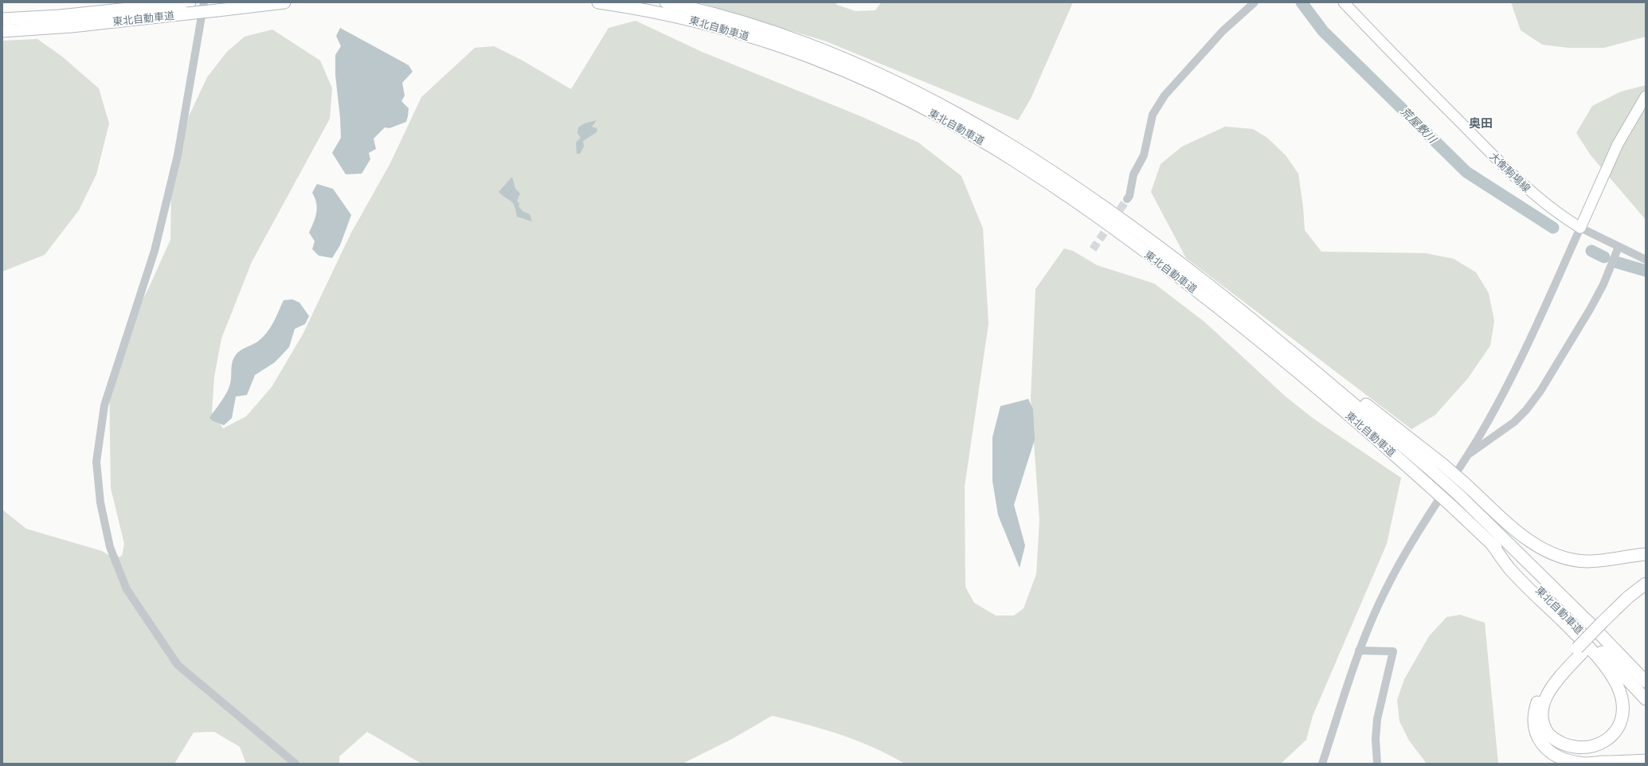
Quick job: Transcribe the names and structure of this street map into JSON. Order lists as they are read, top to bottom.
{
  "streets": {
    "highway": ["東北自動車道"],
    "main road": ["大衡駒場線"]
  },
  "districts": ["奥田"],
  "water": ["荒屋敷川"]
}
